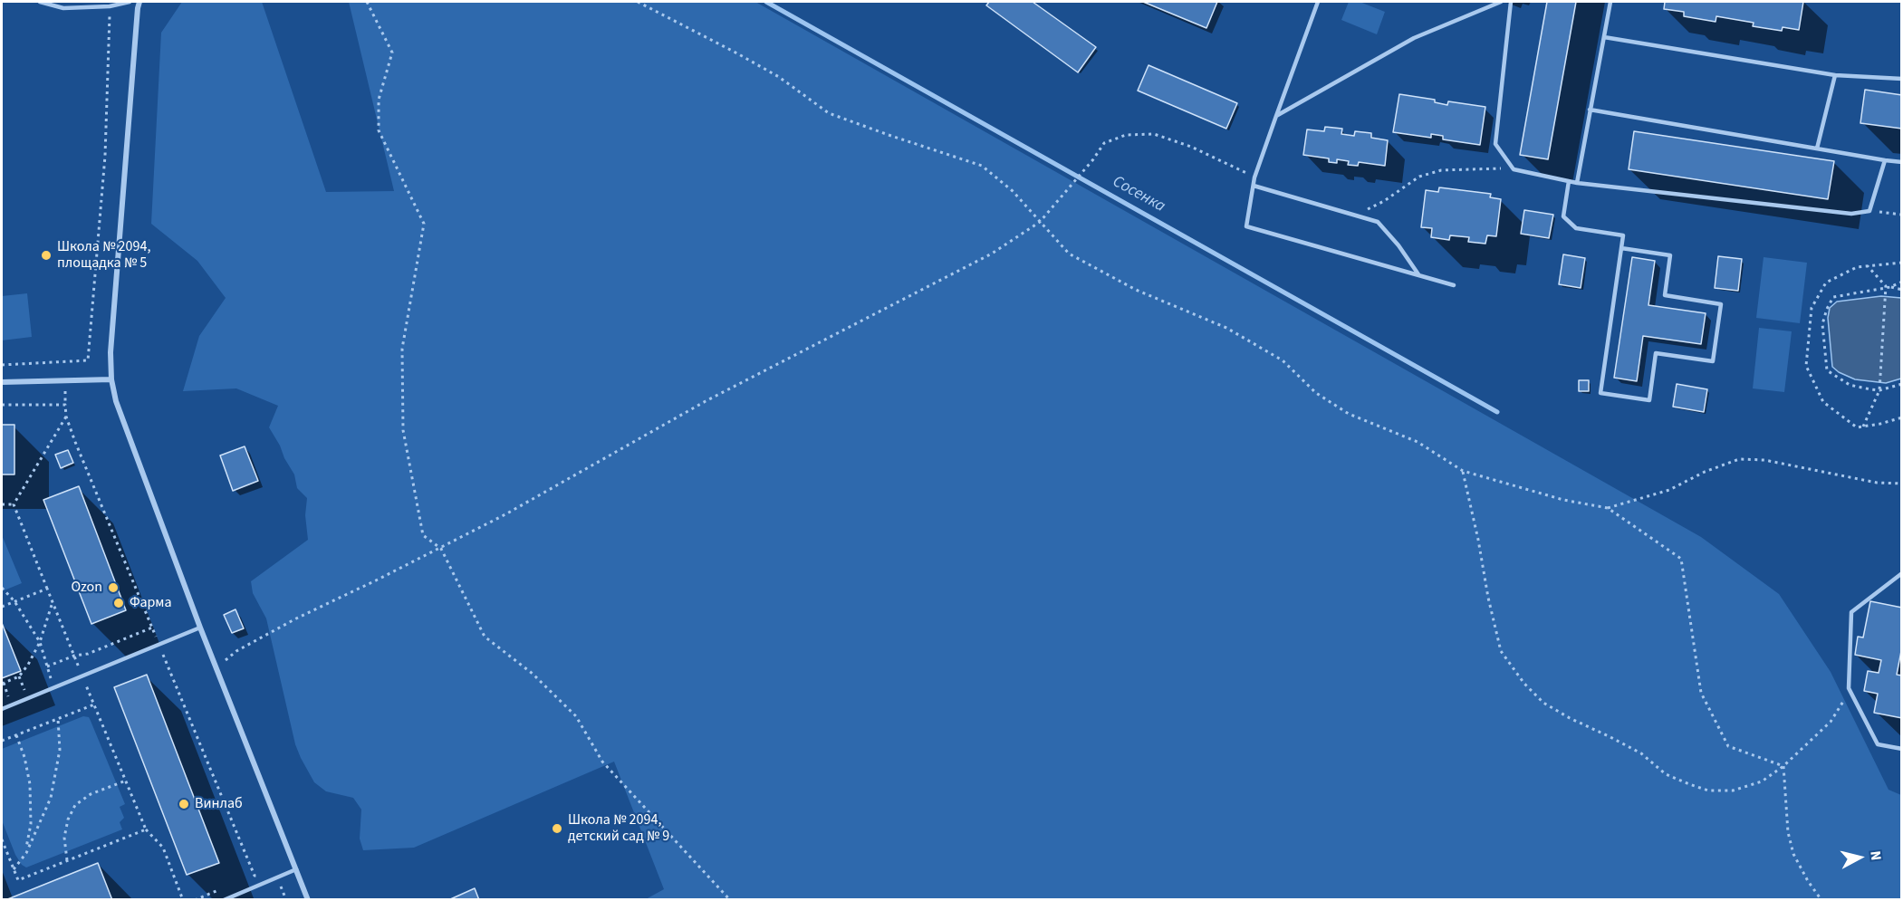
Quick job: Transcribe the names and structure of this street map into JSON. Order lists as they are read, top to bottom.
{
  "water": ["Сосенка"],
  "places": [
    "Школа № 2094, площадка № 5",
    "Ozon",
    "Фарма",
    "Винлаб",
    "Школа № 2094, детский сад № 9"
  ],
  "north": "right"
}
